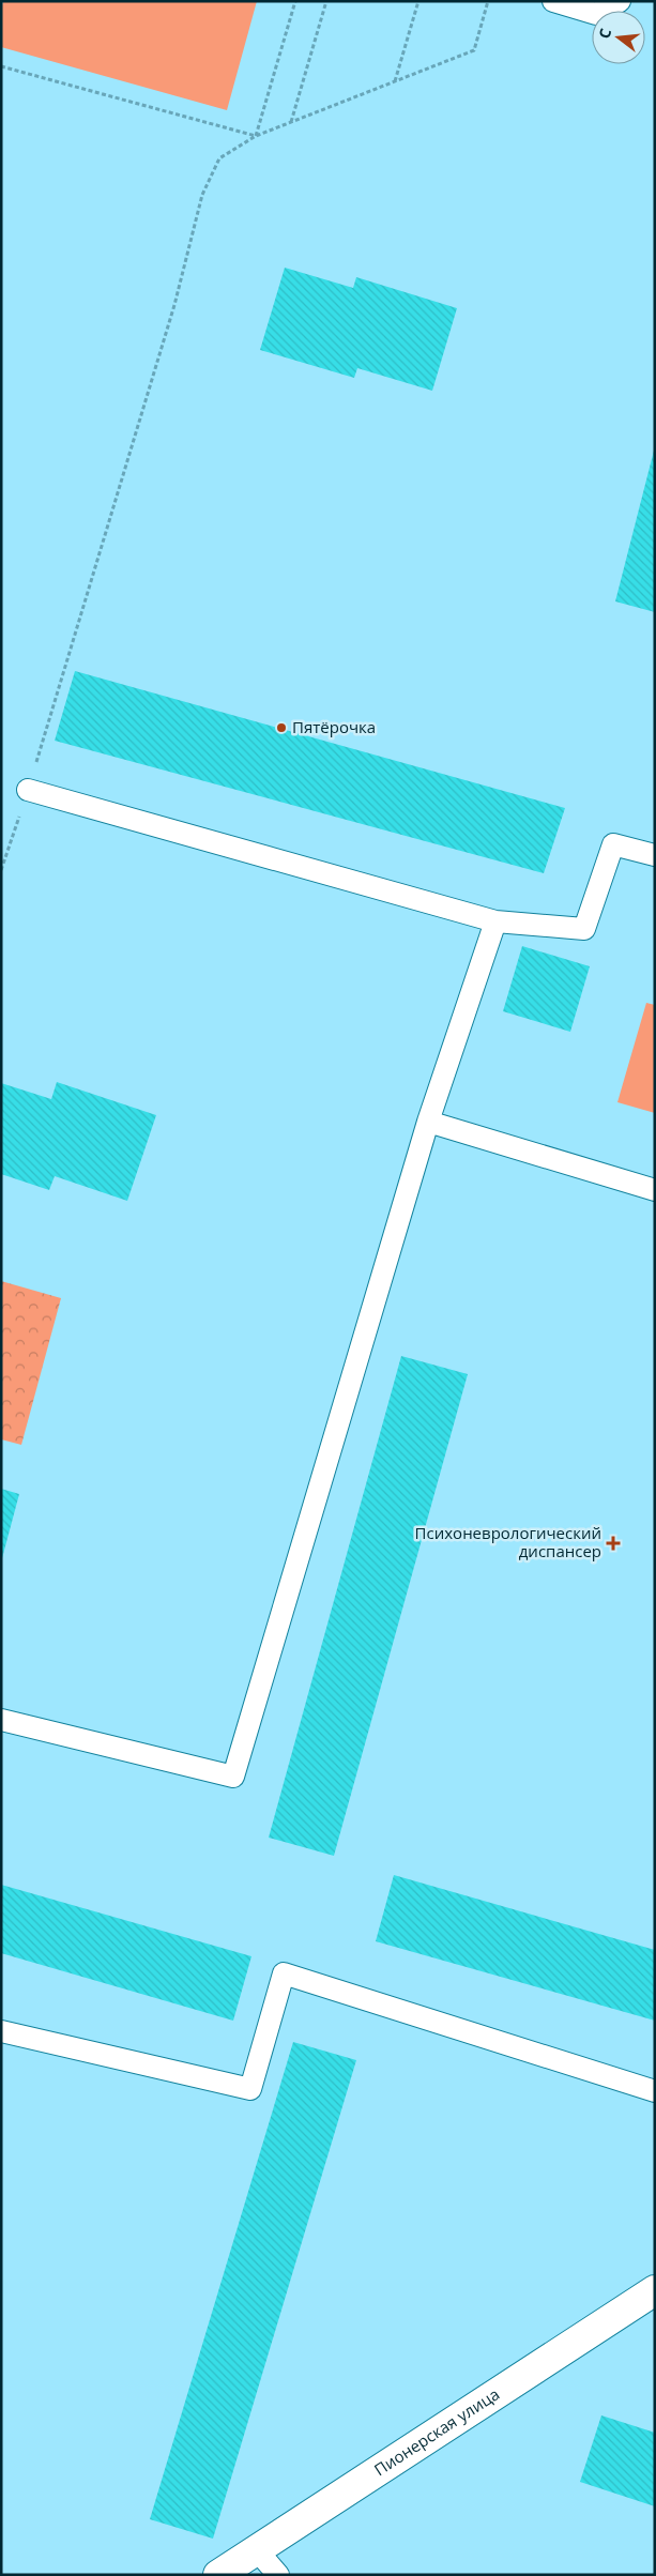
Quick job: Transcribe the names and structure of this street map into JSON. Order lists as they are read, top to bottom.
{
  "streets": {
    "street": ["Пионерская улица"]
  },
  "places": {
    "other": ["Пятёрочка"],
    "health": ["Психоневрологический диспансер"]
  },
  "north": "left"
}
